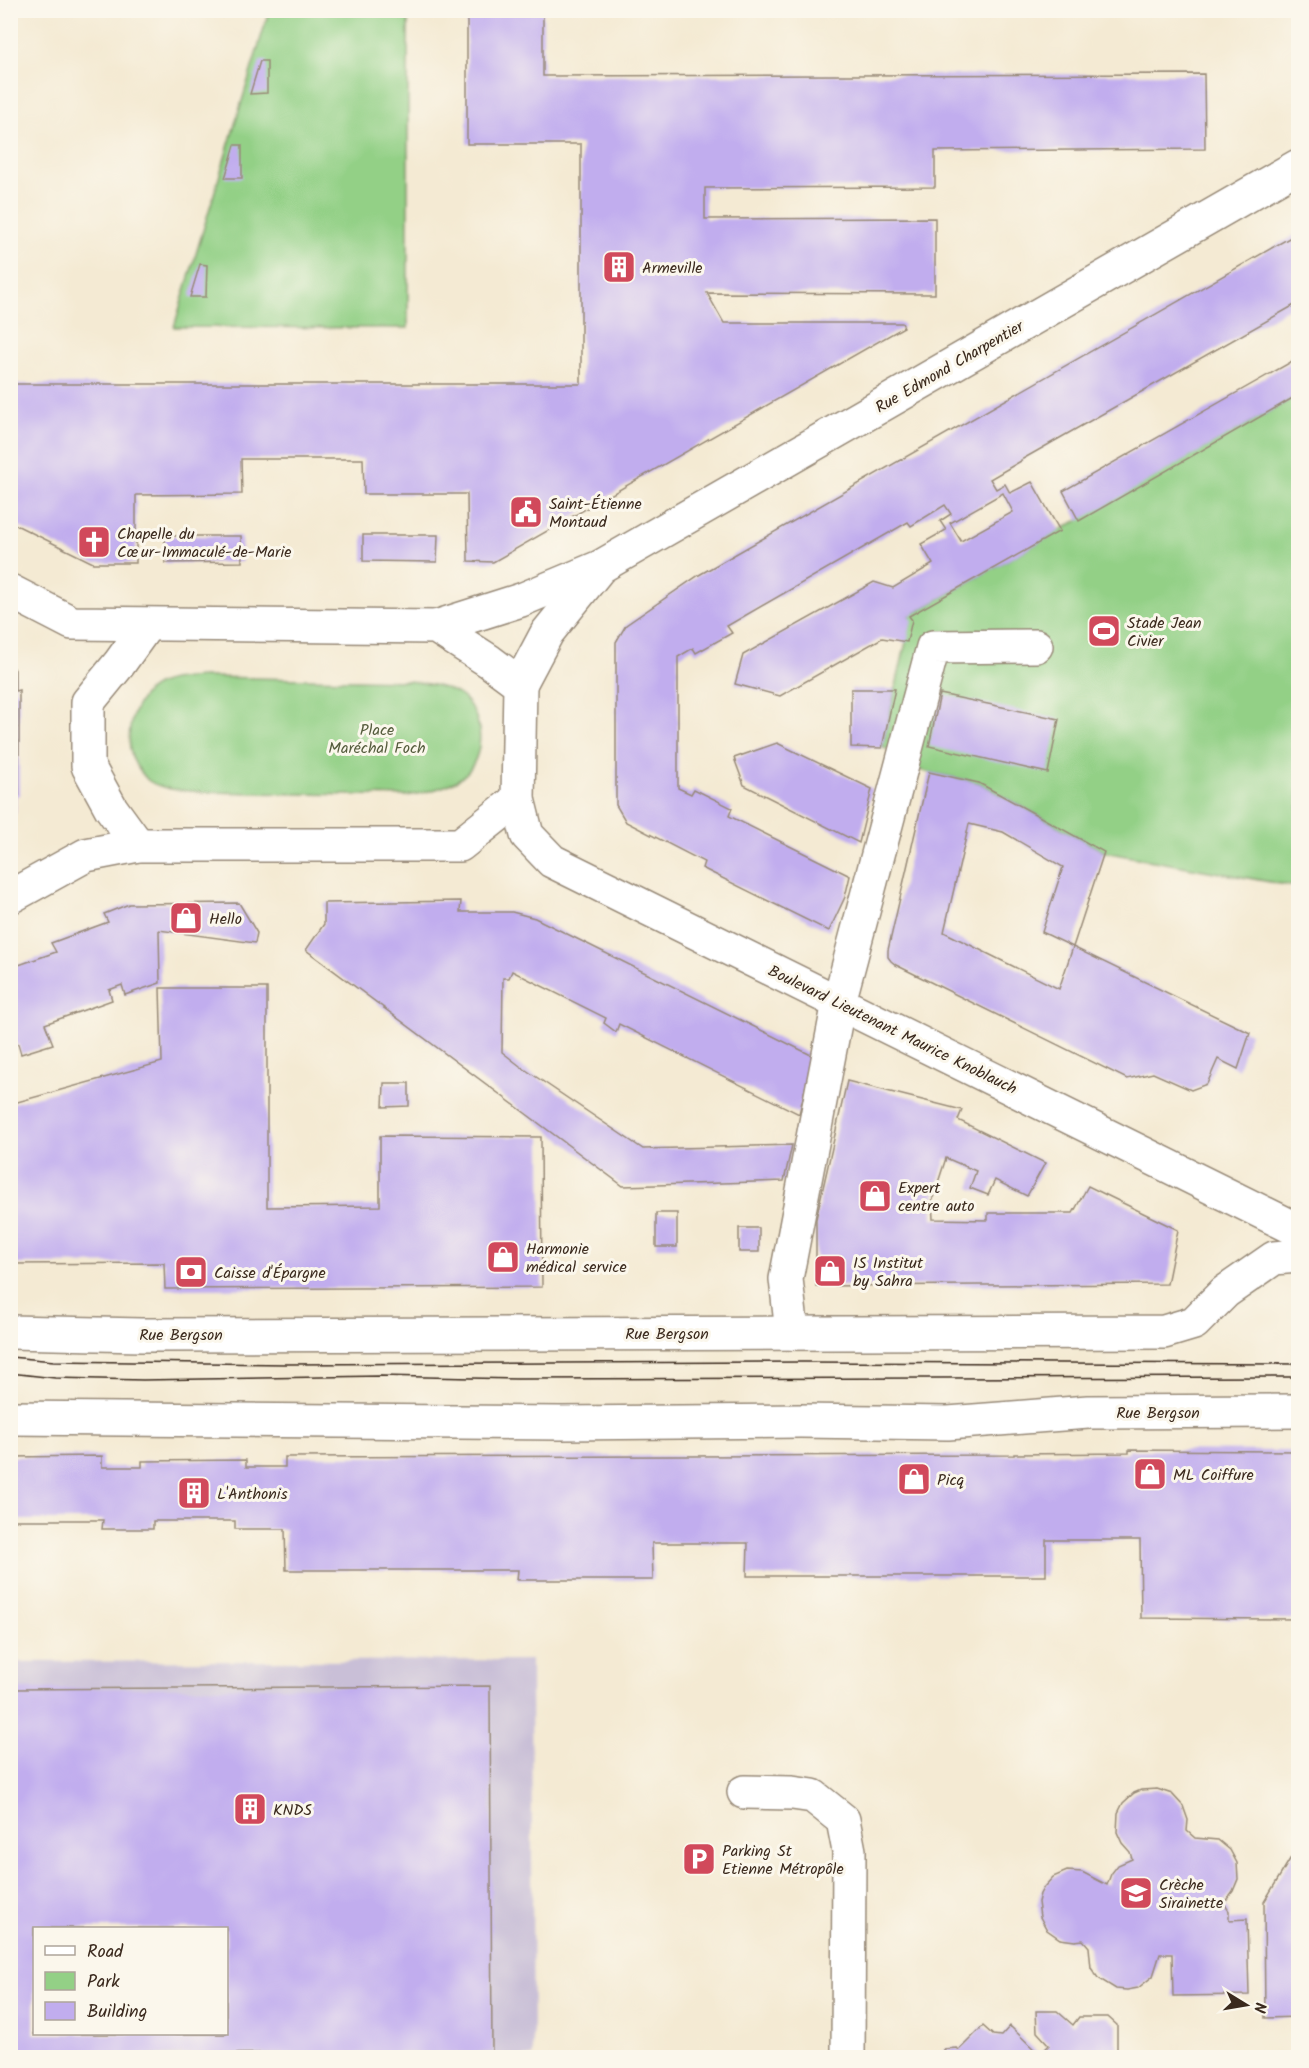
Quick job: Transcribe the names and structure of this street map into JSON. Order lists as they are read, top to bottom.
{
  "streets": {
    "street": ["Rue Edmond Charpentier", "Boulevard Lieutenant Maurice Knoblauch", "Rue Bergson"]
  },
  "parks": ["Place Maréchal Foch"],
  "places": {
    "building": ["Armeville", "L'Anthonis", "KNDS"],
    "public building": ["Saint-Étienne Montaud"],
    "church": ["Chapelle du Cœur-Immaculé-de-Marie"],
    "sports": ["Stade Jean Civier"],
    "shop": [
      "Hello",
      "Expert centre auto",
      "Harmonie médical service",
      "IS Institut by Sahra",
      "ML Coiffure",
      "Picq"
    ],
    "bank": ["Caisse d'Épargne"],
    "parking": ["Parking St Etienne Métropôle"],
    "school or university": ["Crèche Sirainette"]
  },
  "legend": ["Road", "Park", "Building"],
  "north": "right"
}
